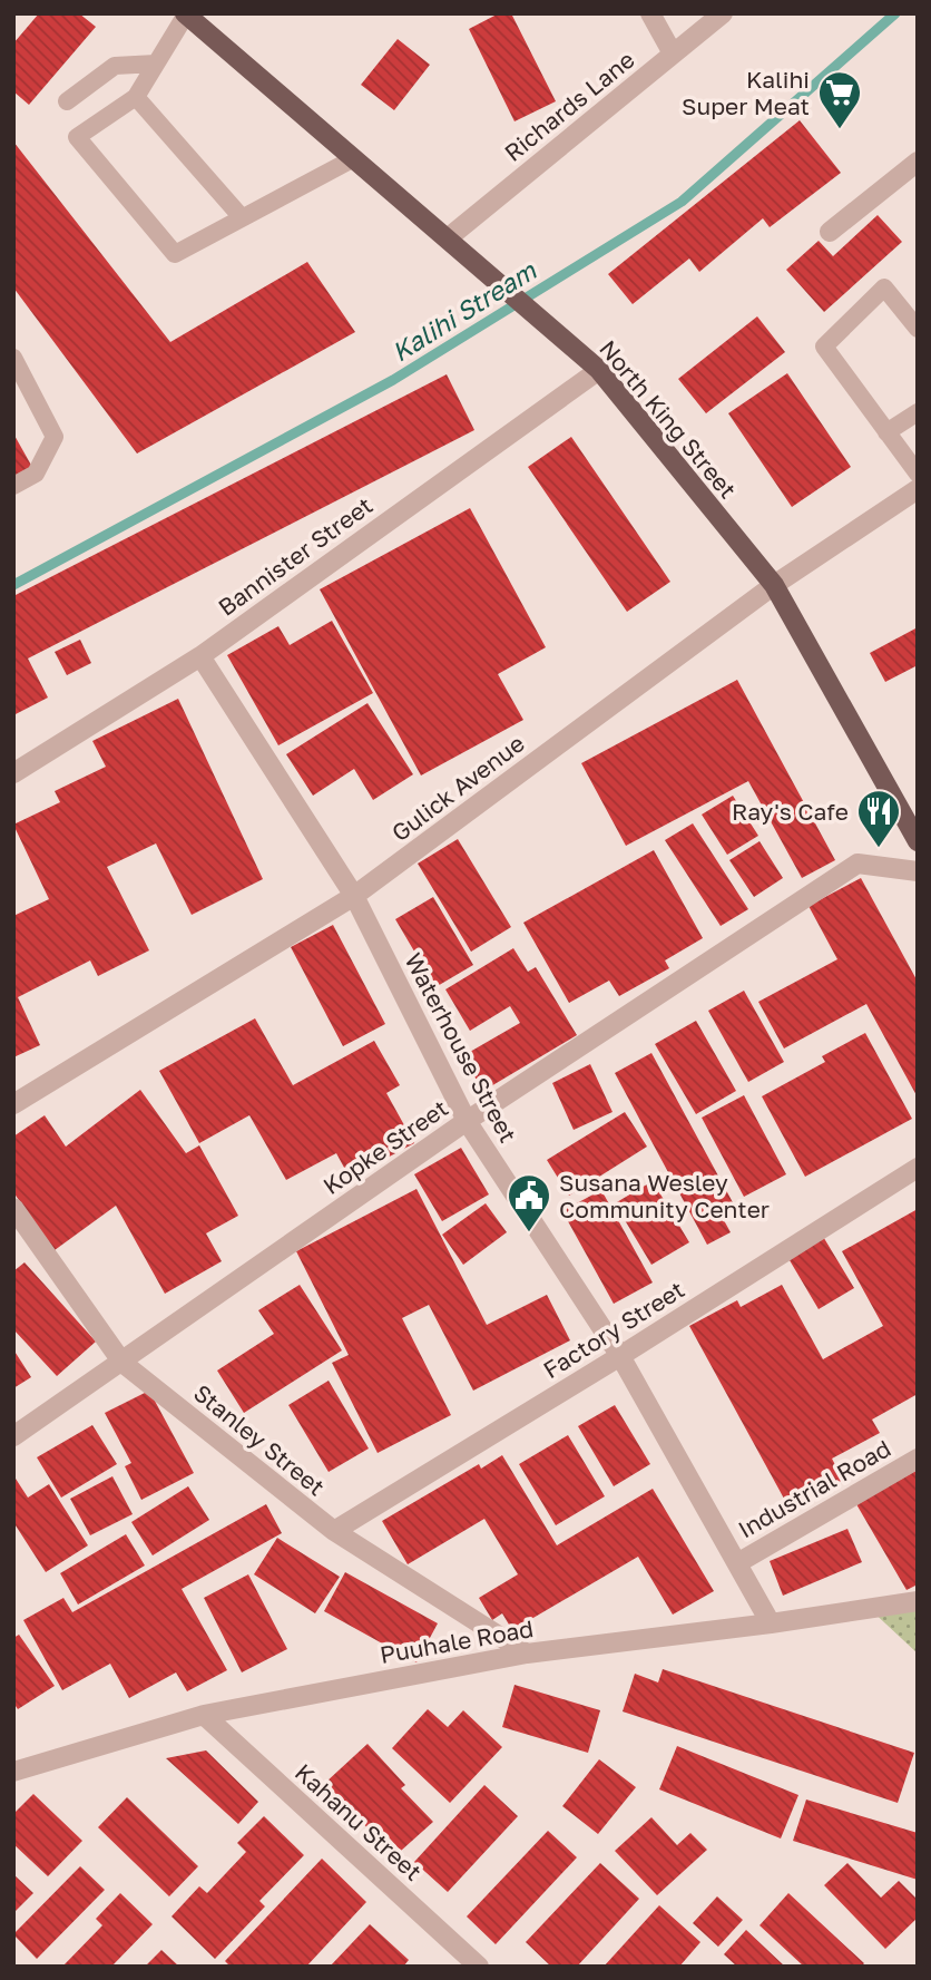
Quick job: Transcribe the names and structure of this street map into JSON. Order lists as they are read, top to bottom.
{
  "streets": {
    "main road": ["North King Street"],
    "street": [
      "Richards Lane",
      "Bannister Street",
      "Gulick Avenue",
      "Waterhouse Street",
      "Kopke Street",
      "Factory Street",
      "Stanley Street",
      "Industrial Road",
      "Puuhale Road",
      "Kahanu Street"
    ]
  },
  "crossings": [
    ["Richards Lane", "North King Street"],
    ["North King Street", "Bannister Street"],
    ["North King Street", "Gulick Avenue"],
    ["Bannister Street", "Waterhouse Street"],
    ["Gulick Avenue", "Waterhouse Street"],
    ["Waterhouse Street", "Kopke Street"],
    ["Waterhouse Street", "Factory Street"],
    ["Waterhouse Street", "Industrial Road"],
    ["Waterhouse Street", "Puuhale Road"],
    ["Kopke Street", "Stanley Street"],
    ["Factory Street", "Stanley Street"],
    ["Stanley Street", "Puuhale Road"],
    ["Puuhale Road", "Kahanu Street"]
  ],
  "water": ["Kalihi Stream"],
  "places": {
    "supermarket": ["Kalihi Super Meat"],
    "restaurant": ["Ray's Cafe"],
    "public building": ["Susana Wesley Community Center"]
  }
}
